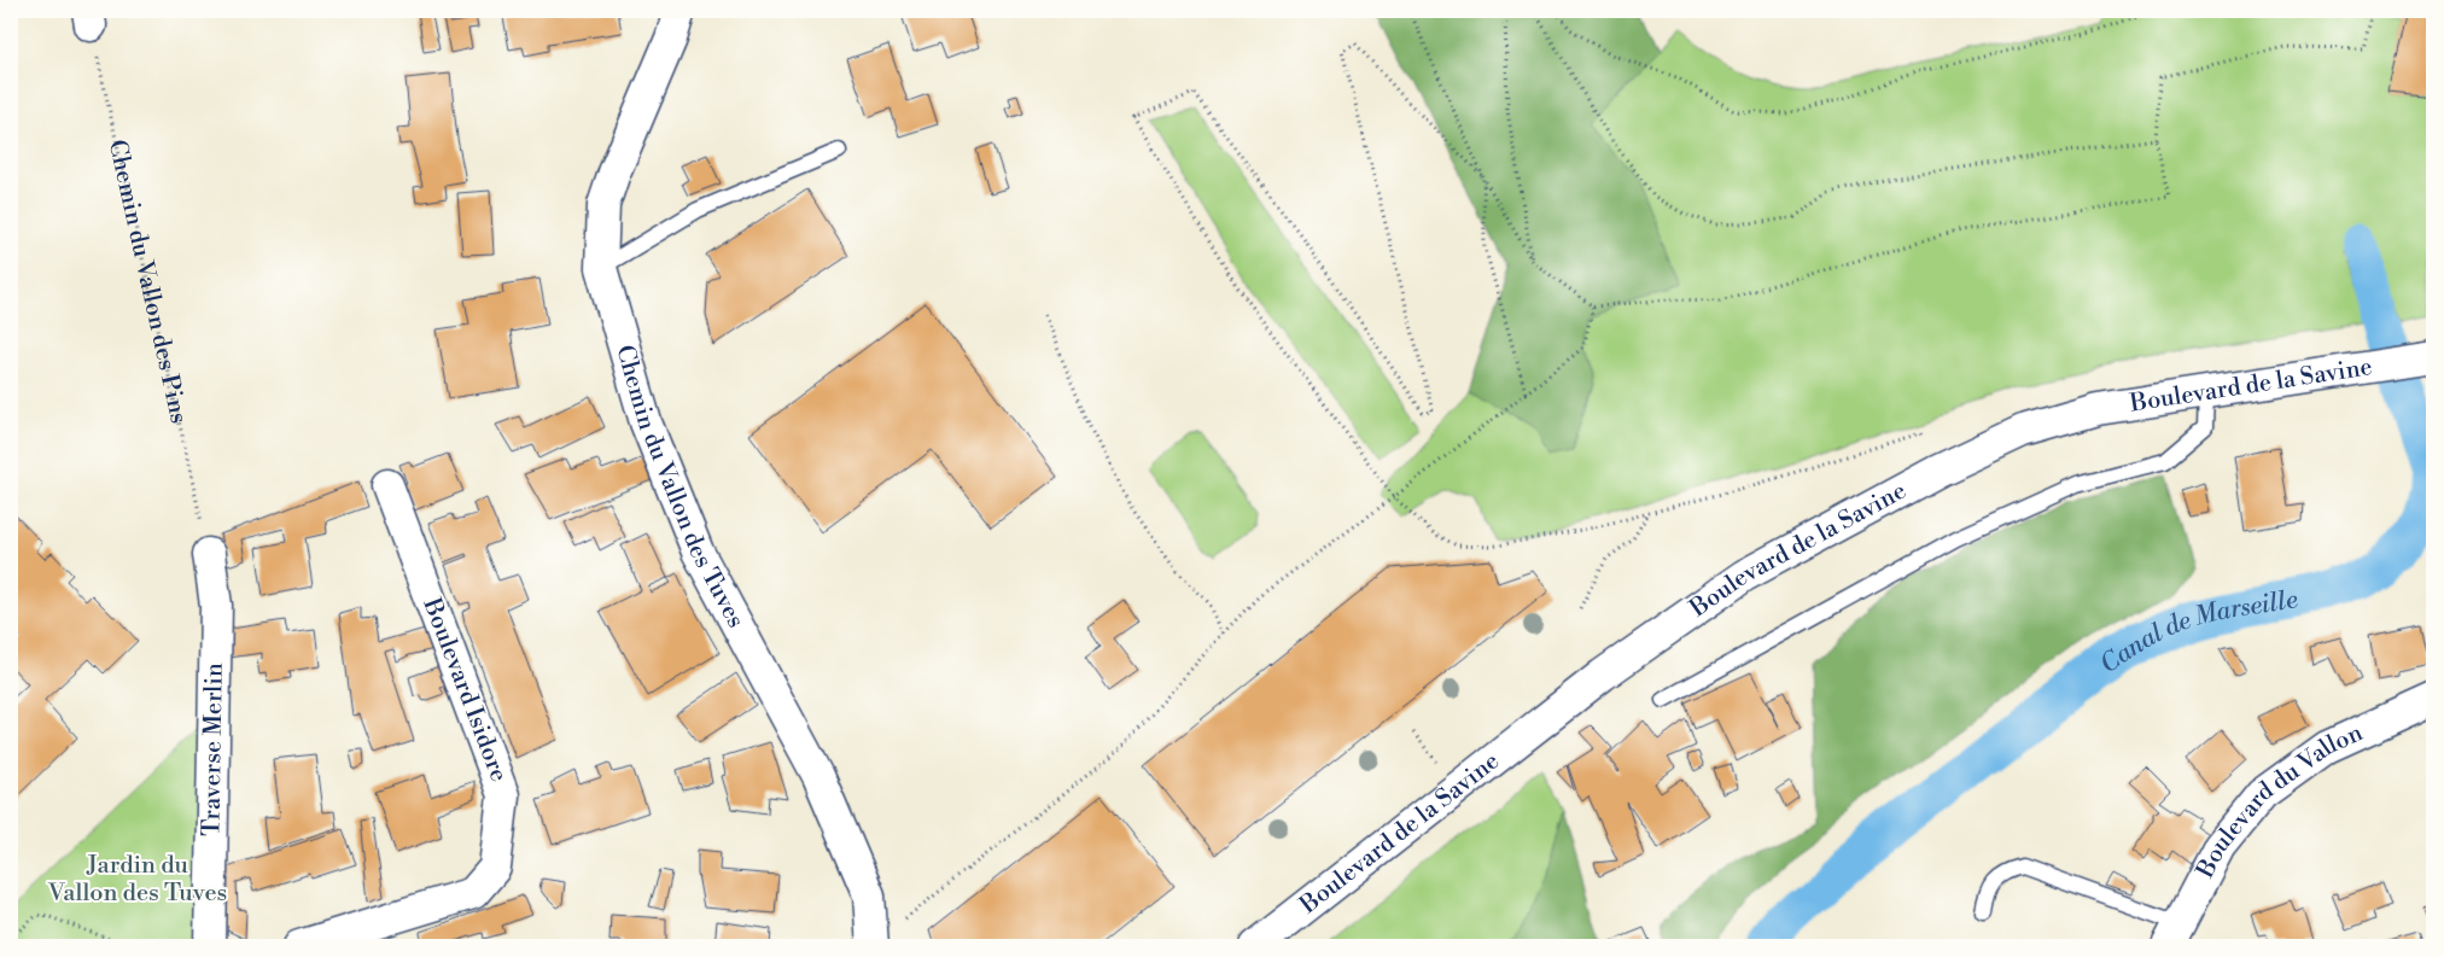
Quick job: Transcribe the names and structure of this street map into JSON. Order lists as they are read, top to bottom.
{
  "streets": {
    "street": [
      "Boulevard de la Savine",
      "Chemin du Vallon des Tuves",
      "Boulevard Isidore",
      "Traverse Merlin",
      "Boulevard du Vallon"
    ],
    "path": ["Chemin du Vallon des Pins"]
  },
  "crossings": [
    ["Chemin du Vallon des Pins", "Traverse Merlin"]
  ],
  "water": ["Canal de Marseille"],
  "parks": ["Jardin du Vallon des Tuves"]
}
